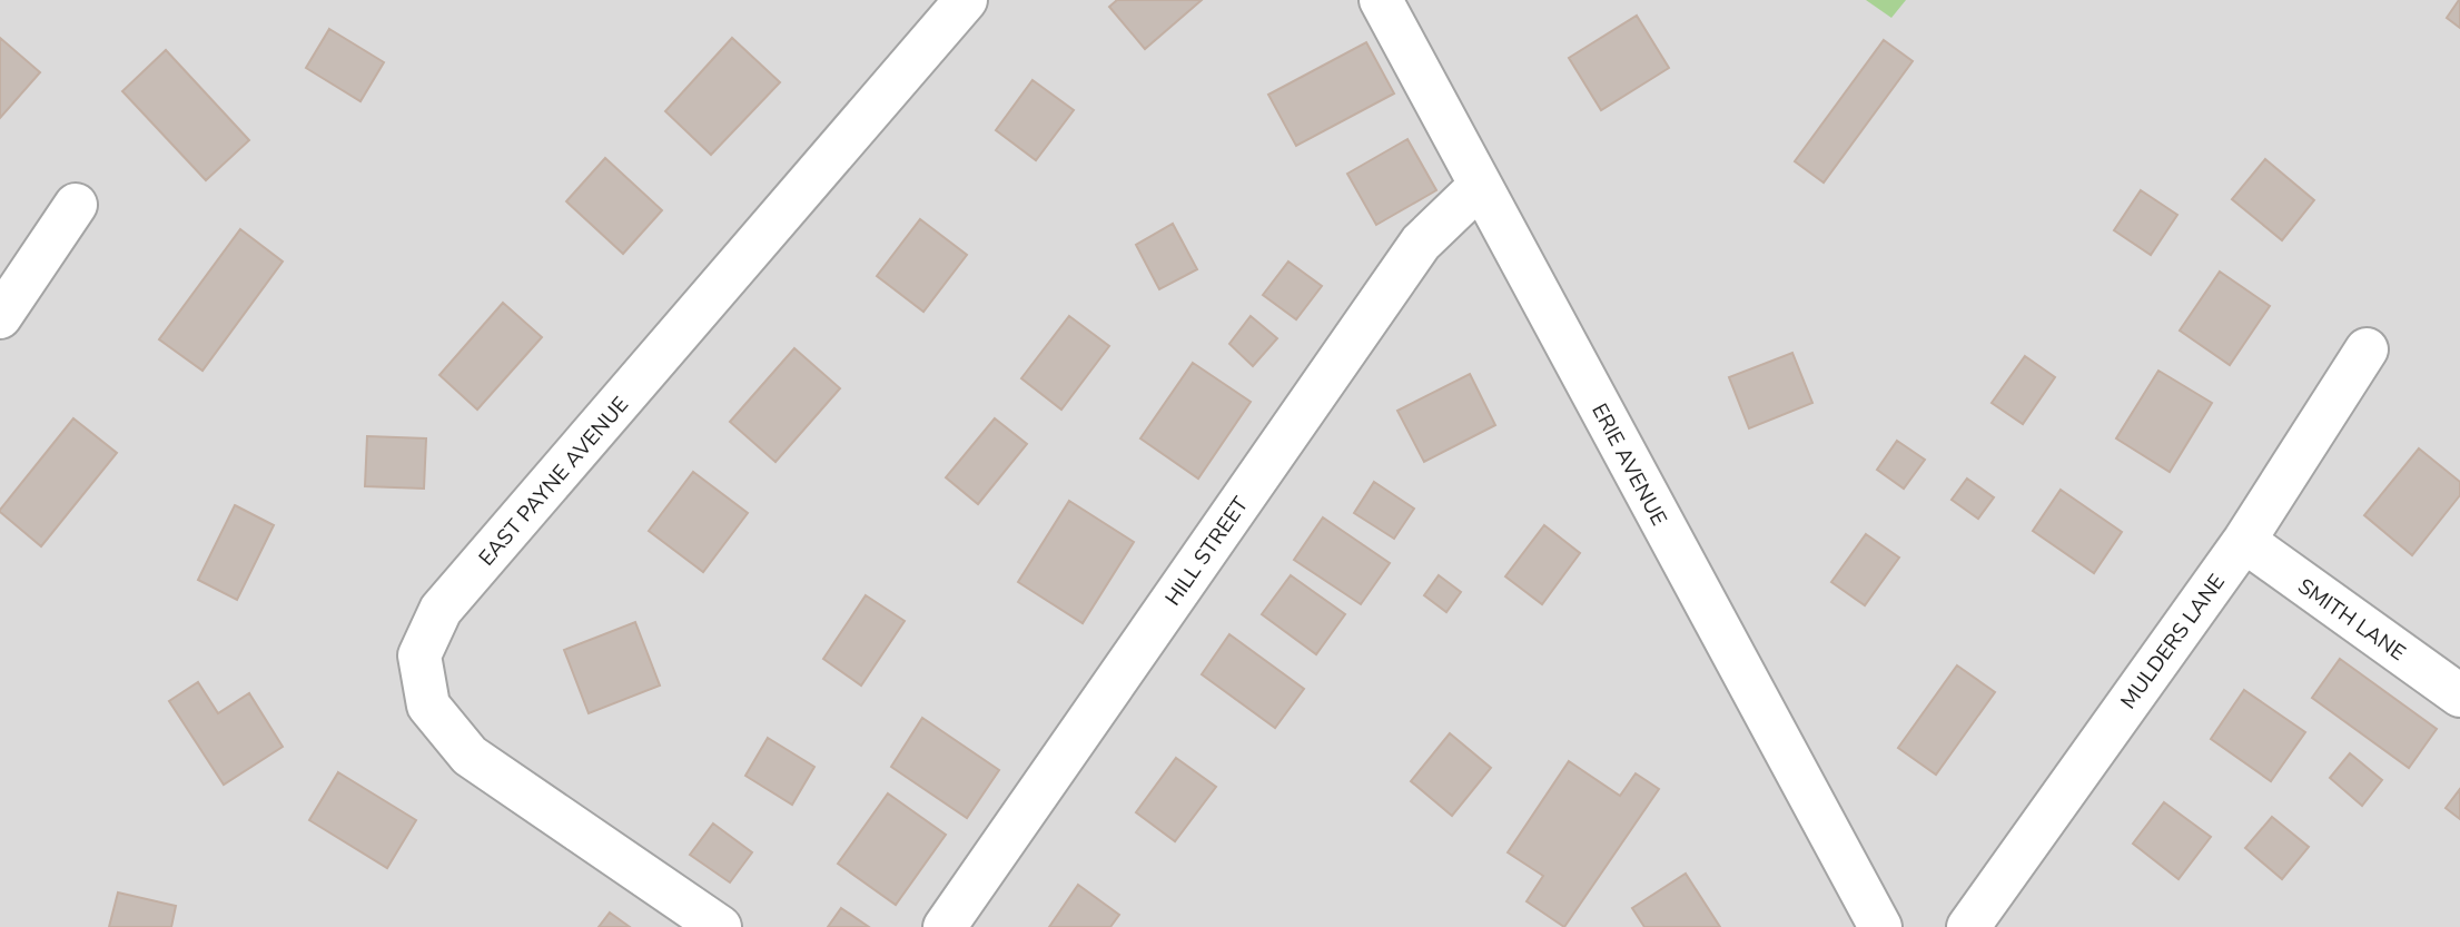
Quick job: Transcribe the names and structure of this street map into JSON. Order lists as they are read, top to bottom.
{
  "streets": {
    "street": [
      "ERIE AVENUE",
      "EAST PAYNE AVENUE",
      "HILL STREET",
      "SMITH LANE",
      "MULDERS LANE"
    ]
  },
  "crossings": [
    ["ERIE AVENUE", "HILL STREET"],
    ["SMITH LANE", "MULDERS LANE"]
  ]
}
